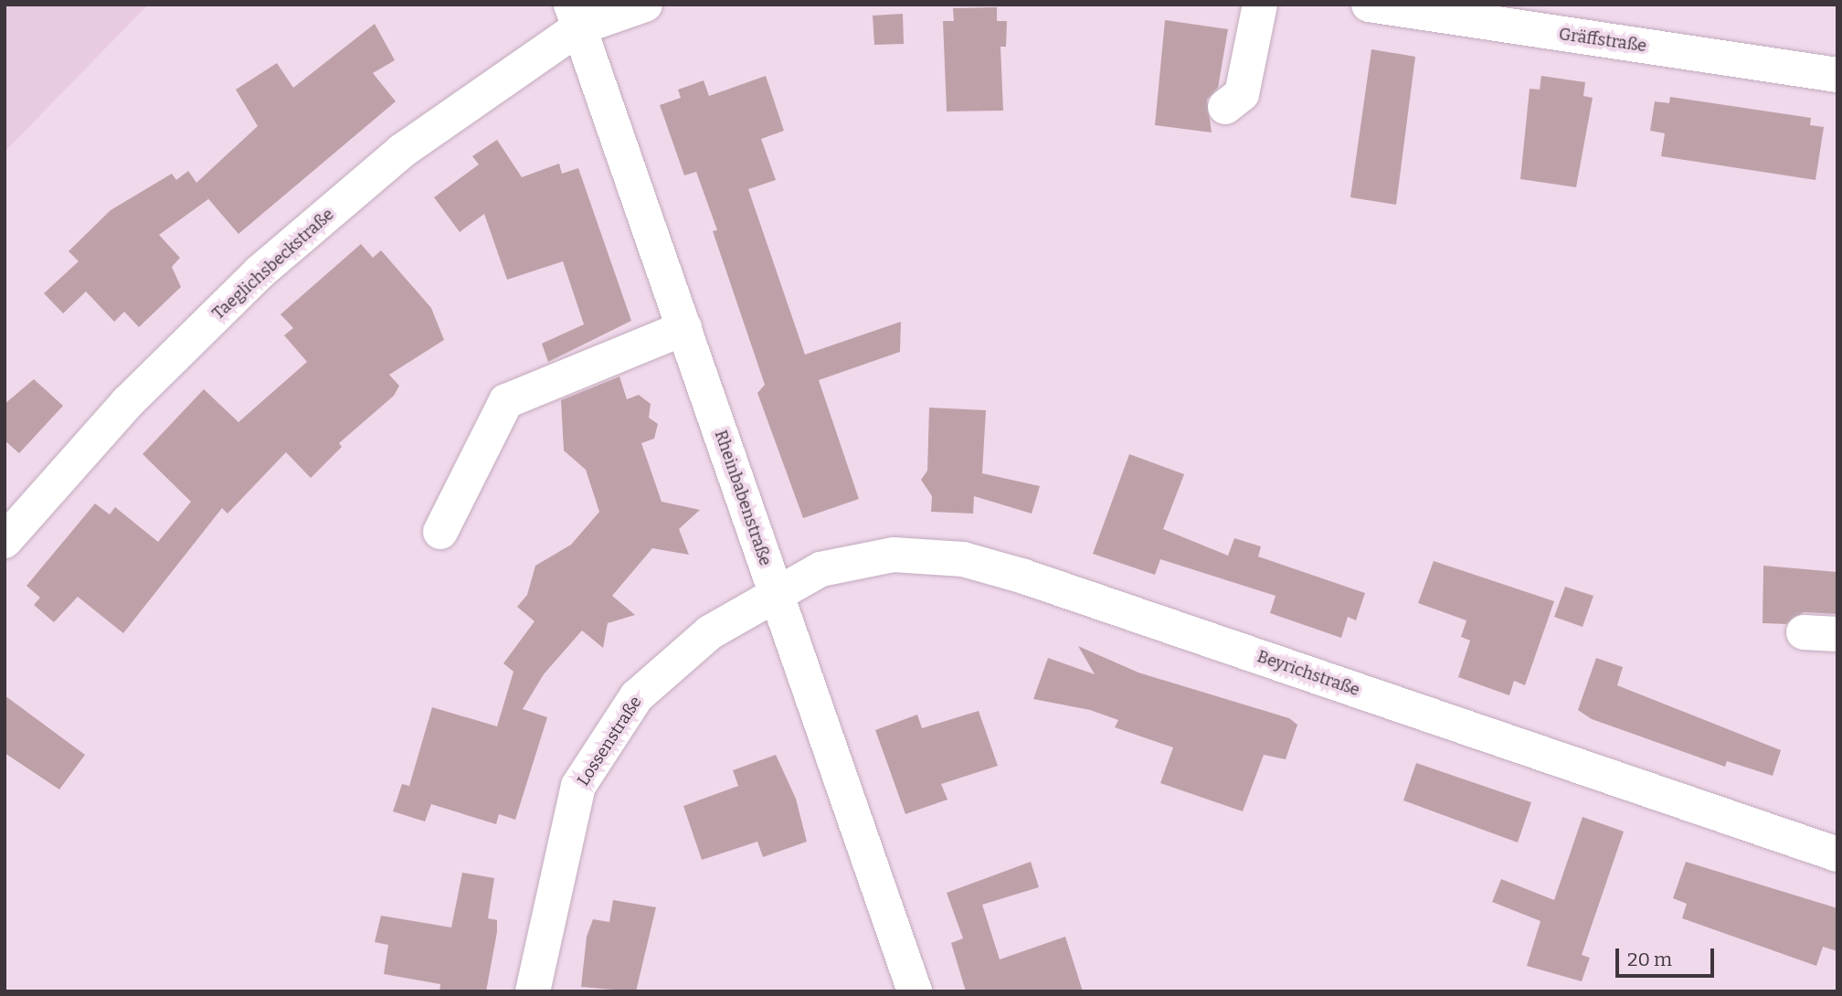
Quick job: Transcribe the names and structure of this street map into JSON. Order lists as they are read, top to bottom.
{
  "streets": {
    "street": [
      "Gräffstraße",
      "Taeglichsbeckstraße",
      "Rheinbabenstraße",
      "Beyrichstraße",
      "Lossenstraße"
    ]
  },
  "crossings": [
    ["Taeglichsbeckstraße", "Rheinbabenstraße"],
    ["Rheinbabenstraße", "Beyrichstraße"],
    ["Rheinbabenstraße", "Lossenstraße"],
    ["Beyrichstraße", "Lossenstraße"]
  ],
  "scale_bar": "20 m"
}
